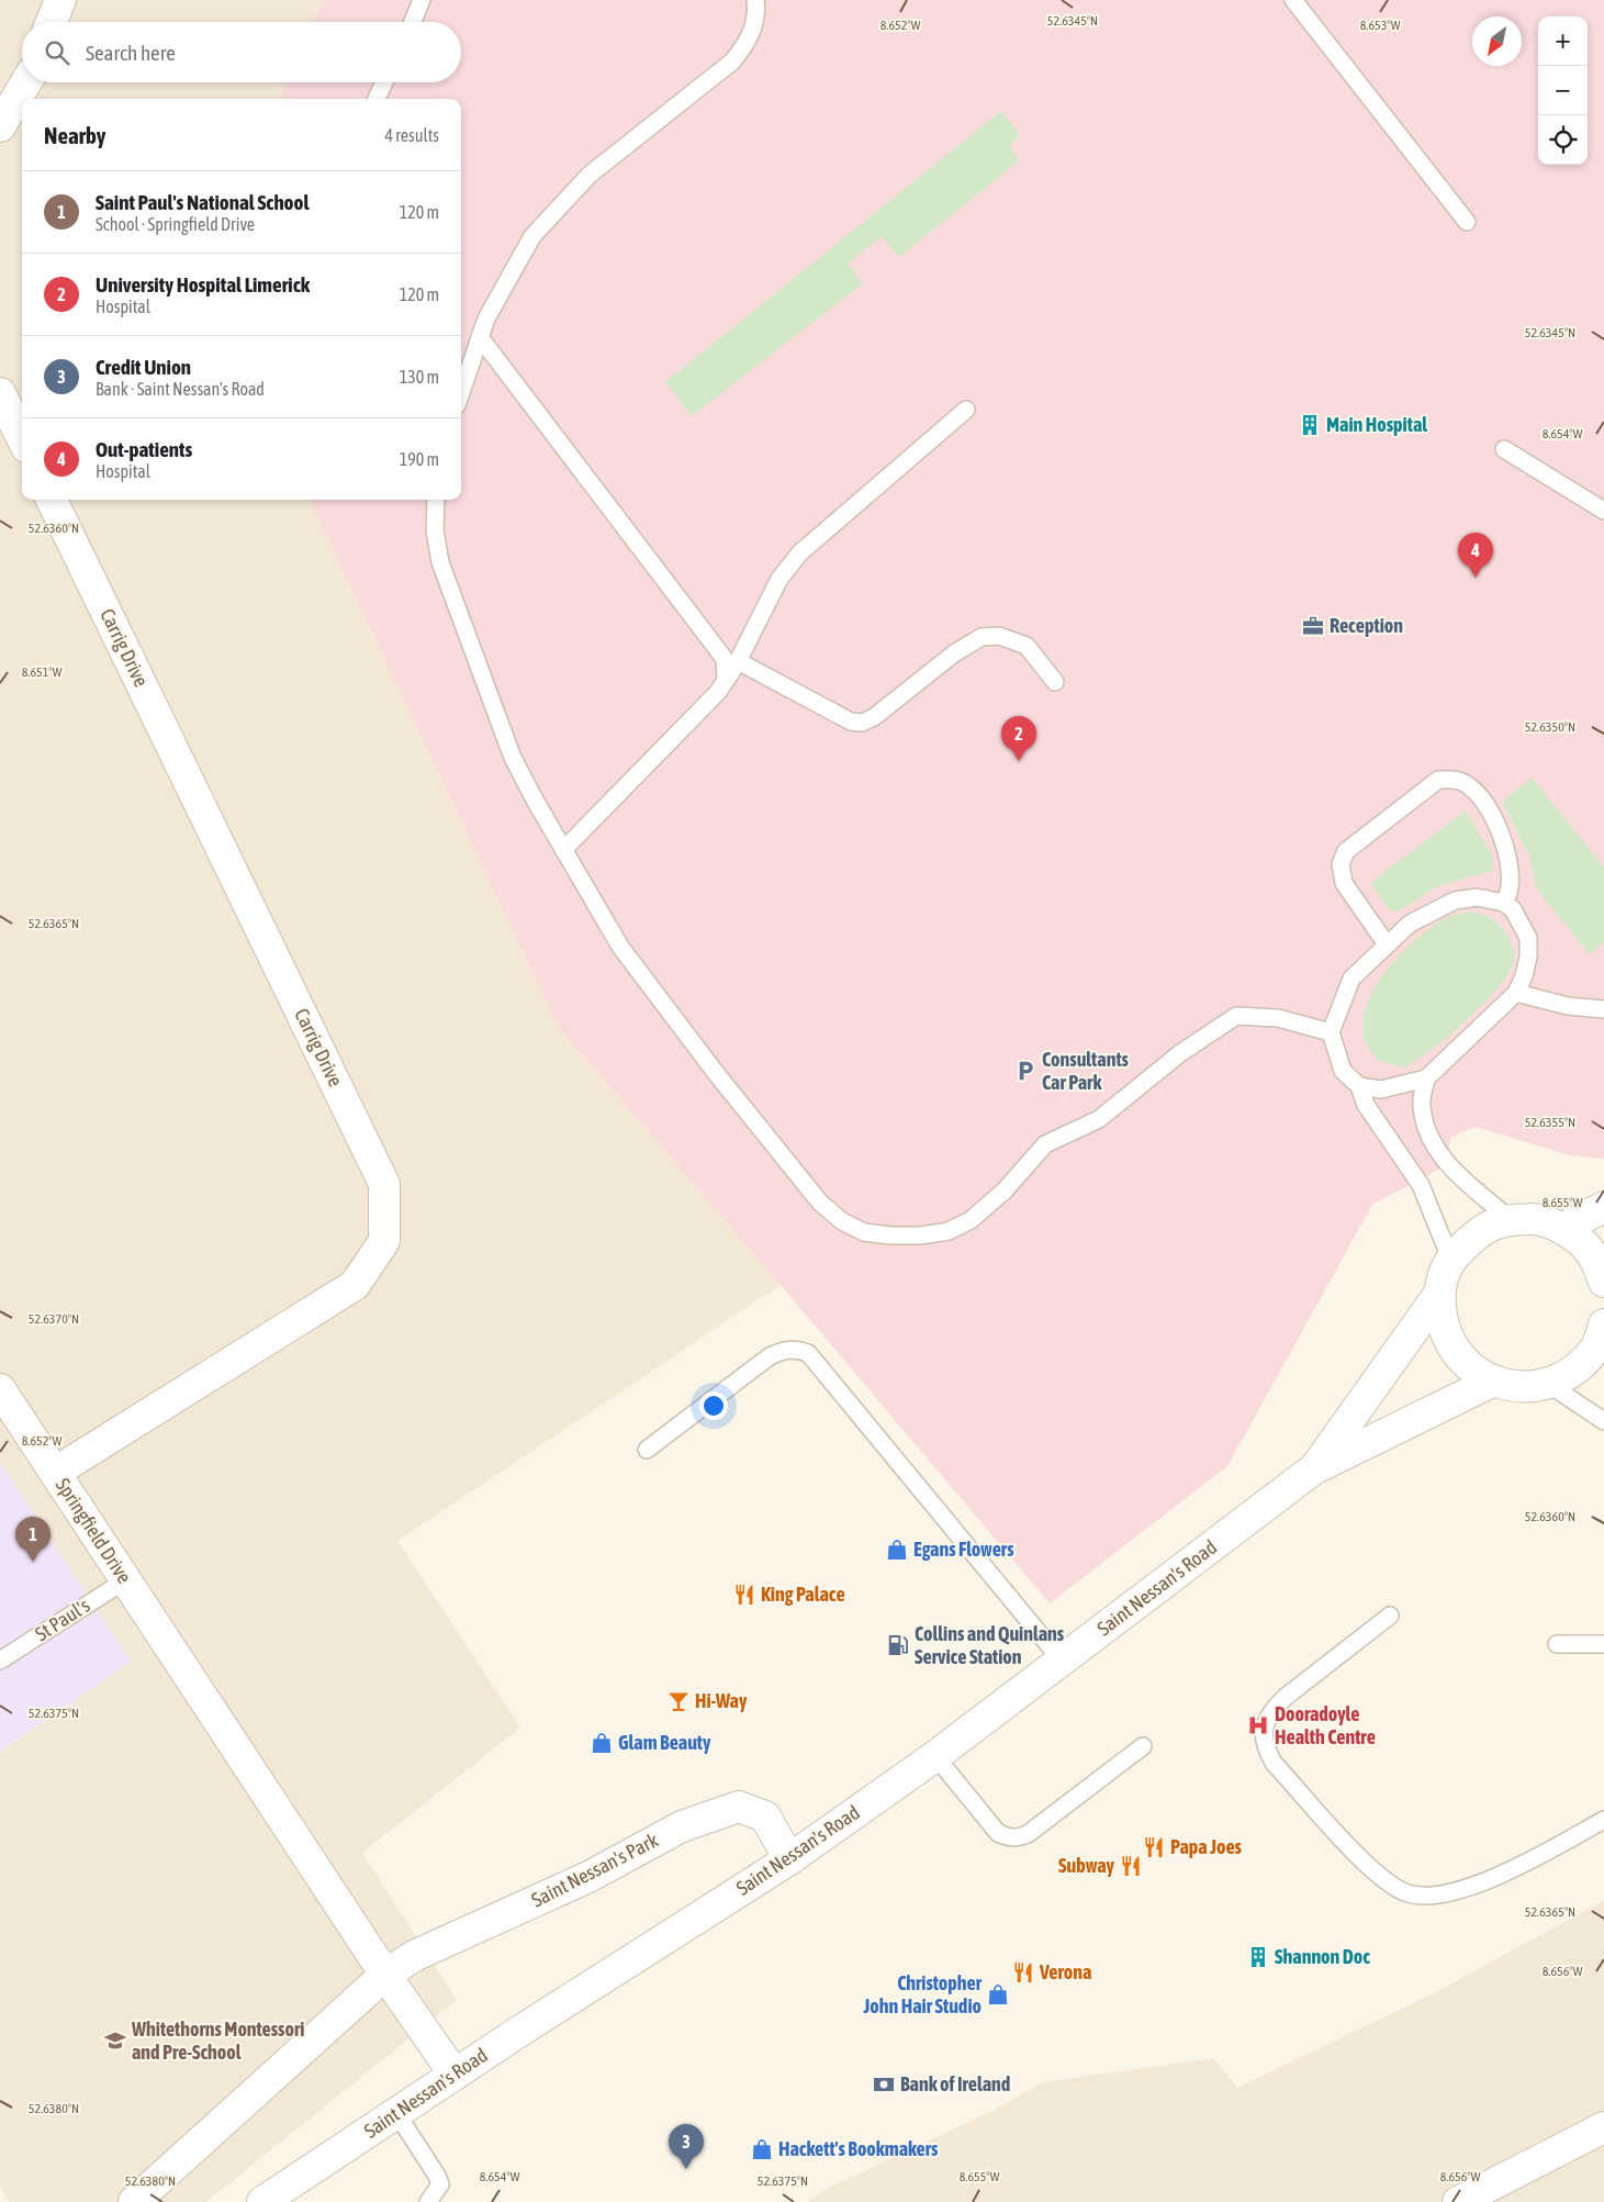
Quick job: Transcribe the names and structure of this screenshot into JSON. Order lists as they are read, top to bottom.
{
  "streets": {
    "street": [
      "Carrig Drive",
      "Springfield Drive",
      "Saint Nessan's Road",
      "Saint Nessan's Park"
    ],
    "lane": ["St Paul's"]
  },
  "crossings": [
    ["Carrig Drive", "Springfield Drive"],
    ["Springfield Drive", "St Paul's"],
    ["Springfield Drive", "Saint Nessan's Park"],
    ["Saint Nessan's Road", "Saint Nessan's Park"]
  ],
  "places": {
    "building": ["Main Hospital", "Shannon Doc"],
    "office": ["Reception"],
    "parking": ["Consultants Car Park"],
    "shop": [
      "Egans Flowers",
      "Glam Beauty",
      "Christopher John Hair Studio",
      "Hackett's Bookmakers"
    ],
    "restaurant": [
      "King Palace",
      "Papa Joes",
      "Subway",
      "Verona"
    ],
    "fuel station": ["Collins and Quinlans Service Station"],
    "bar": ["Hi-Way"],
    "hospital": ["Dooradoyle Health Centre"],
    "school or university": ["Whitethorns Montessori and Pre-School"],
    "bank": ["Bank of Ireland"]
  },
  "north": "bottom left",
  "page": {
    "map_buttons": ["+", "−"],
    "search": "Search here",
    "heading": ["Nearby", "4 results"],
    "list": [
      {
        "mark": "1",
        "name": "Saint Paul's National School",
        "note": "School · Springfield Drive",
        "value": "120 m"
      },
      {
        "mark": "2",
        "name": "University Hospital Limerick",
        "note": "Hospital",
        "value": "120 m"
      },
      {
        "mark": "3",
        "name": "Credit Union",
        "note": "Bank · Saint Nessan's Road",
        "value": "130 m"
      },
      {
        "mark": "4",
        "name": "Out-patients",
        "note": "Hospital",
        "value": "190 m"
      }
    ],
    "pins": [
      "4",
      "2",
      "1",
      "3"
    ]
  },
  "coordinates": [
    "52.6345°N",
    "8.652°W",
    "8.653°W",
    "8.654°W",
    "52.6360°N",
    "8.651°W",
    "52.6350°N",
    "52.6365°N",
    "52.6355°N",
    "8.655°W",
    "52.6370°N",
    "52.6375°N",
    "8.656°W",
    "52.6380°N"
  ]
}
